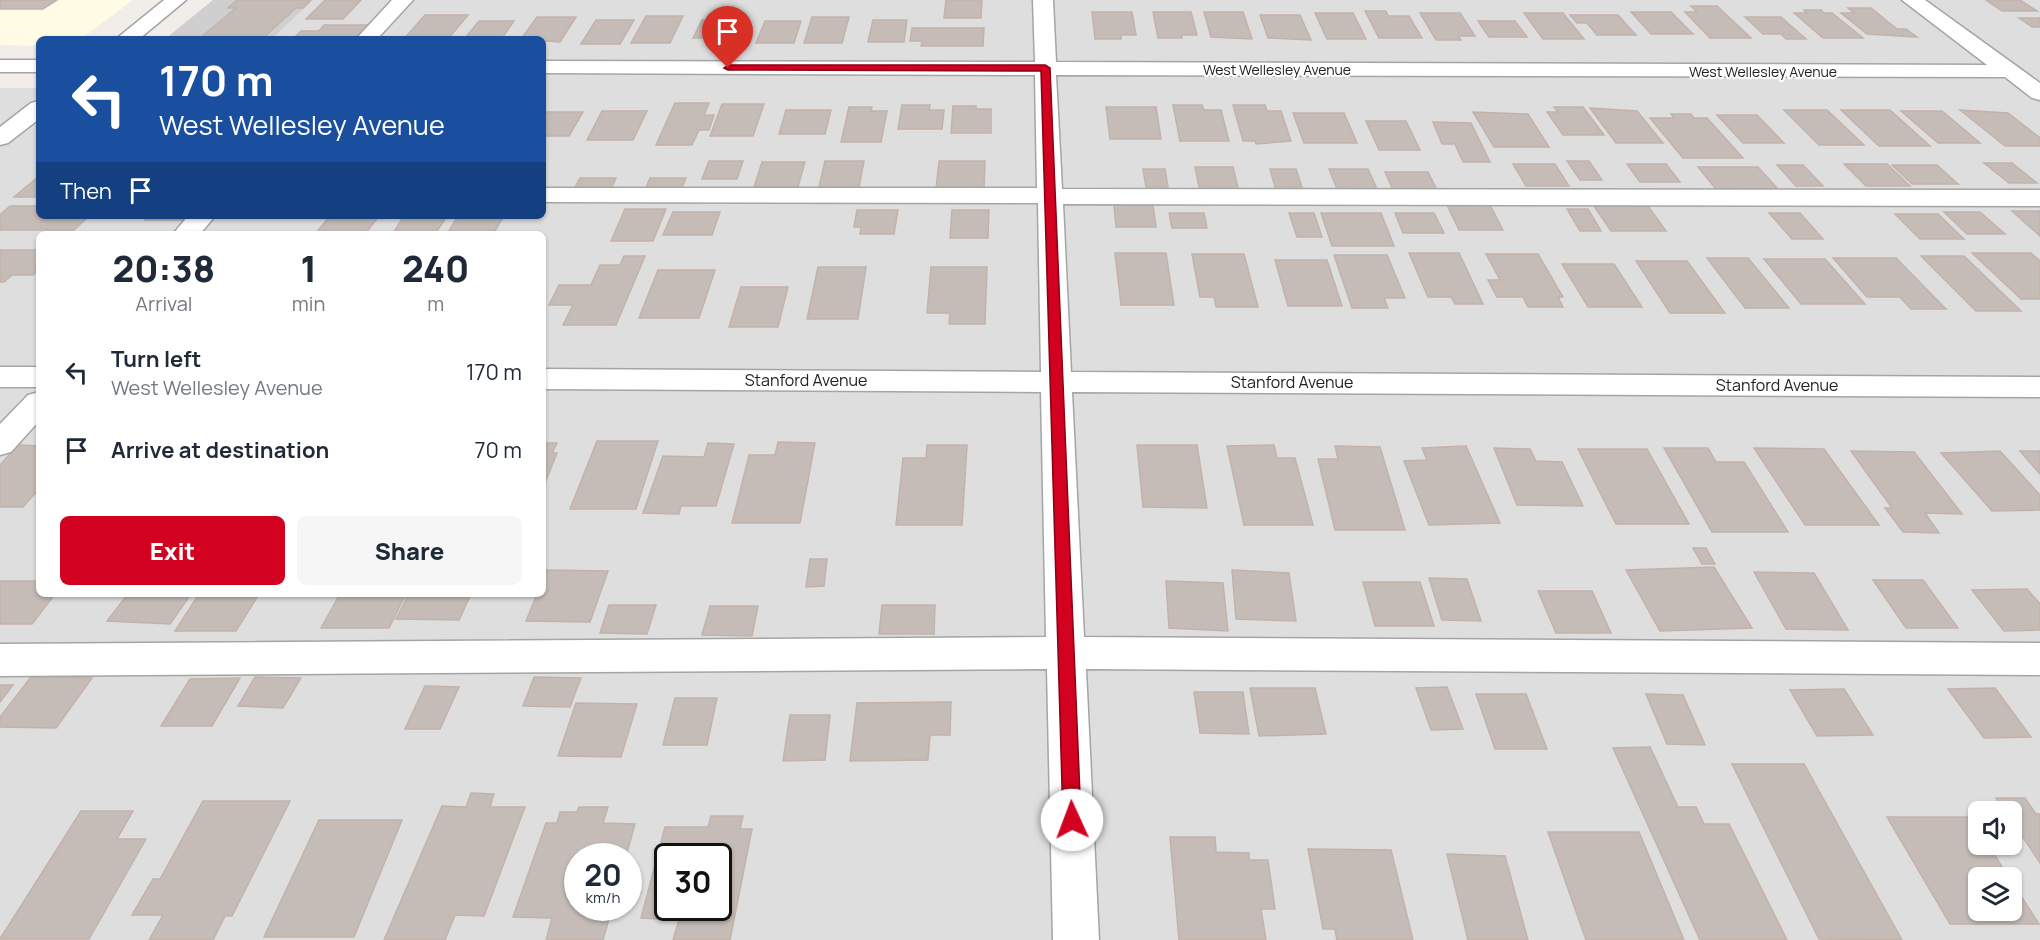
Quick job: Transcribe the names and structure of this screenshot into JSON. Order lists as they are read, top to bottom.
{
  "streets": {
    "street": ["West Wellesley Avenue", "Stanford Avenue"]
  },
  "page": {
    "turn": ["170 m", "West Wellesley Avenue"],
    "then": "Then",
    "eta": [
      "20:38",
      "Arrival",
      "1",
      "min",
      "240",
      "m"
    ],
    "list": [
      {
        "name": "Turn left",
        "note": "West Wellesley Avenue",
        "value": "170 m"
      },
      {
        "name": "Arrive at destination",
        "value": "70 m"
      }
    ],
    "buttons": ["Exit", "Share"],
    "speed": "20 km/h",
    "limit": "30"
  }
}
